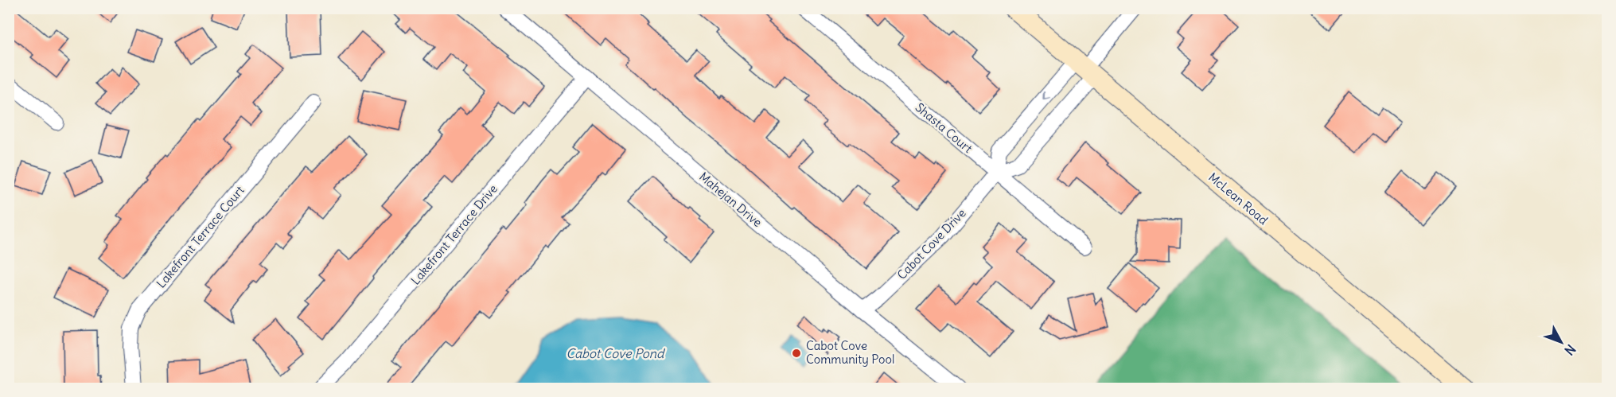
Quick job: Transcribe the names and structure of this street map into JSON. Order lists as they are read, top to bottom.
{
  "streets": {
    "street": [
      "Shasta Court",
      "McLean Road",
      "Mahejan Drive",
      "Lakefront Terrace Drive",
      "Lakefront Terrace Court",
      "Cabot Cove Drive"
    ]
  },
  "crossings": [
    ["Shasta Court", "Cabot Cove Drive"],
    ["McLean Road", "Cabot Cove Drive"],
    ["Mahejan Drive", "Lakefront Terrace Drive"],
    ["Mahejan Drive", "Cabot Cove Drive"]
  ],
  "water": ["Cabot Cove Pond"],
  "places": ["Cabot Cove Community Pool"],
  "north": "bottom right"
}
